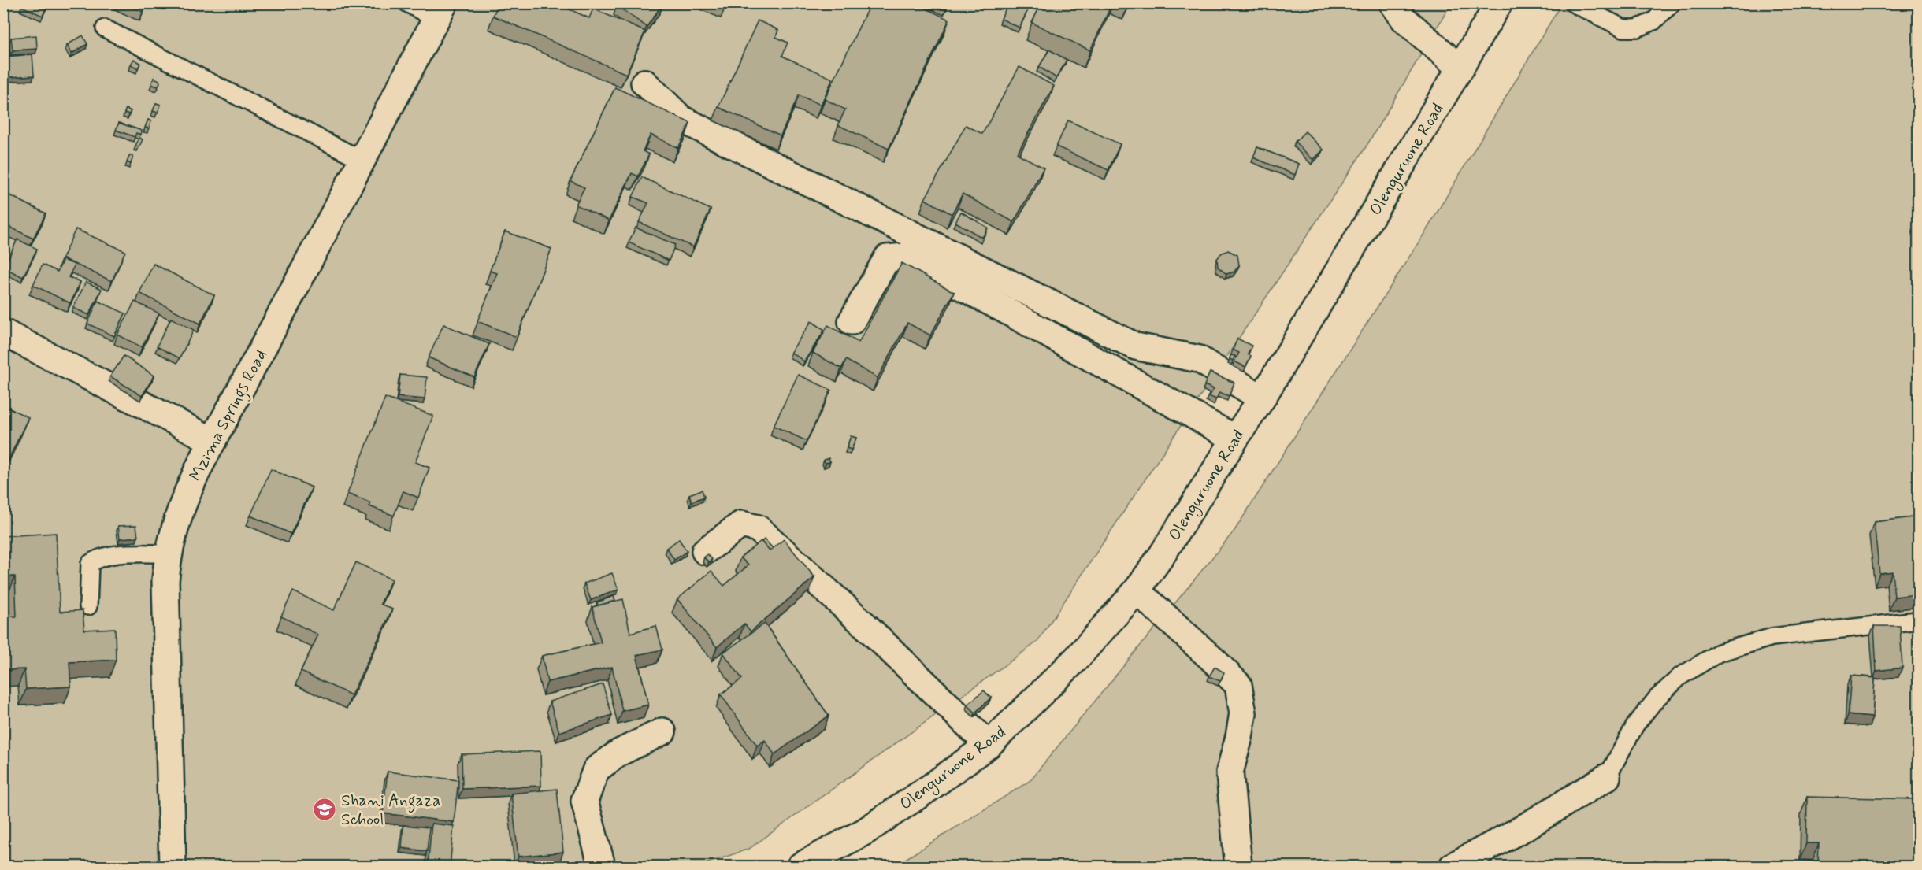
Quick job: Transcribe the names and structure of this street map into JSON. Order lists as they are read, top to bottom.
{
  "streets": {
    "street": ["Olenguruone Road", "Mzima Springs Road"]
  },
  "places": {
    "school or university": ["Shani Angaza School"]
  }
}
